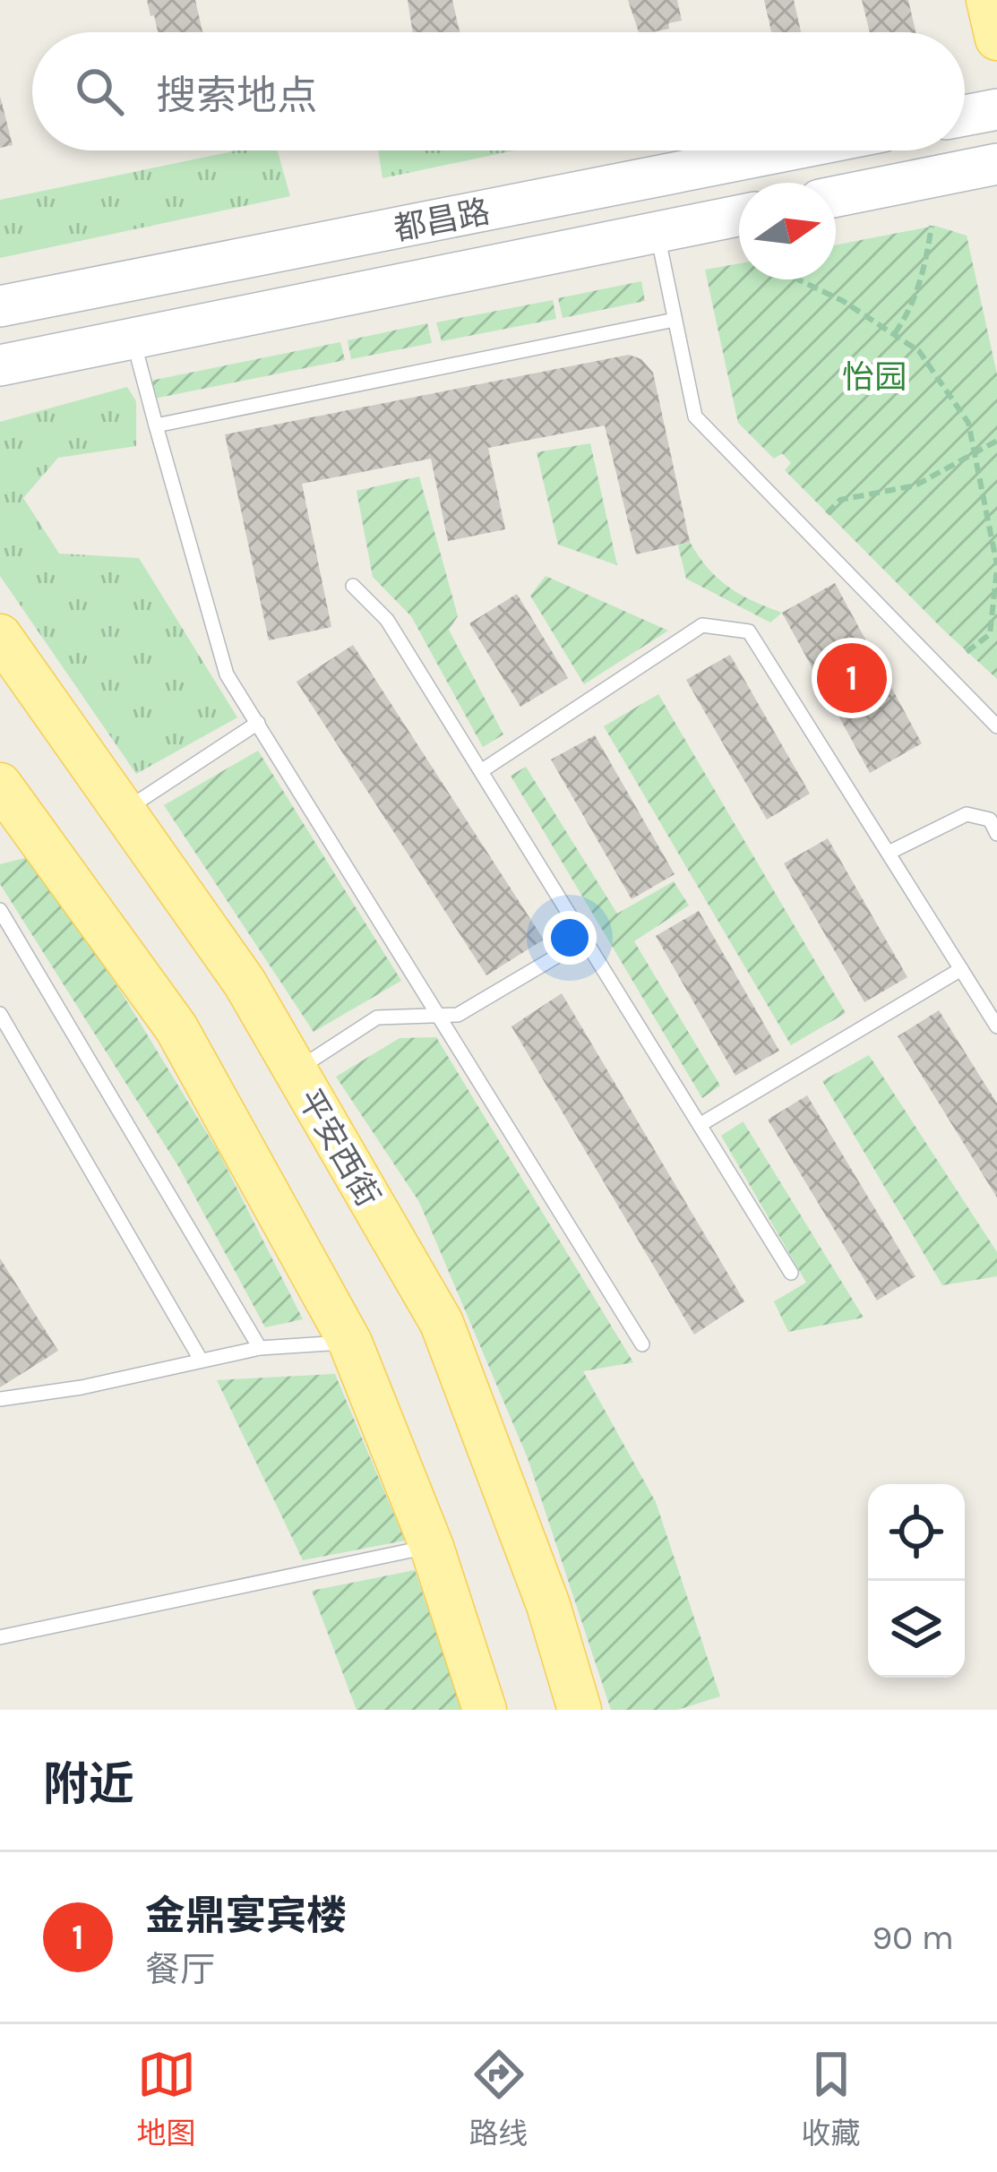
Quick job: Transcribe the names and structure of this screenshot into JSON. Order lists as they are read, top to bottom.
{
  "streets": {
    "main road": ["都昌路", "平安西街"]
  },
  "parks": ["怡园"],
  "north": "right",
  "page": {
    "search": "搜索地点",
    "pins": "1",
    "heading": "附近",
    "list": [
      {
        "mark": "1",
        "name": "金鼎宴宾楼",
        "note": "餐厅",
        "value": "90 m"
      }
    ],
    "nav": ["地图", "路线", "收藏"]
  }
}
